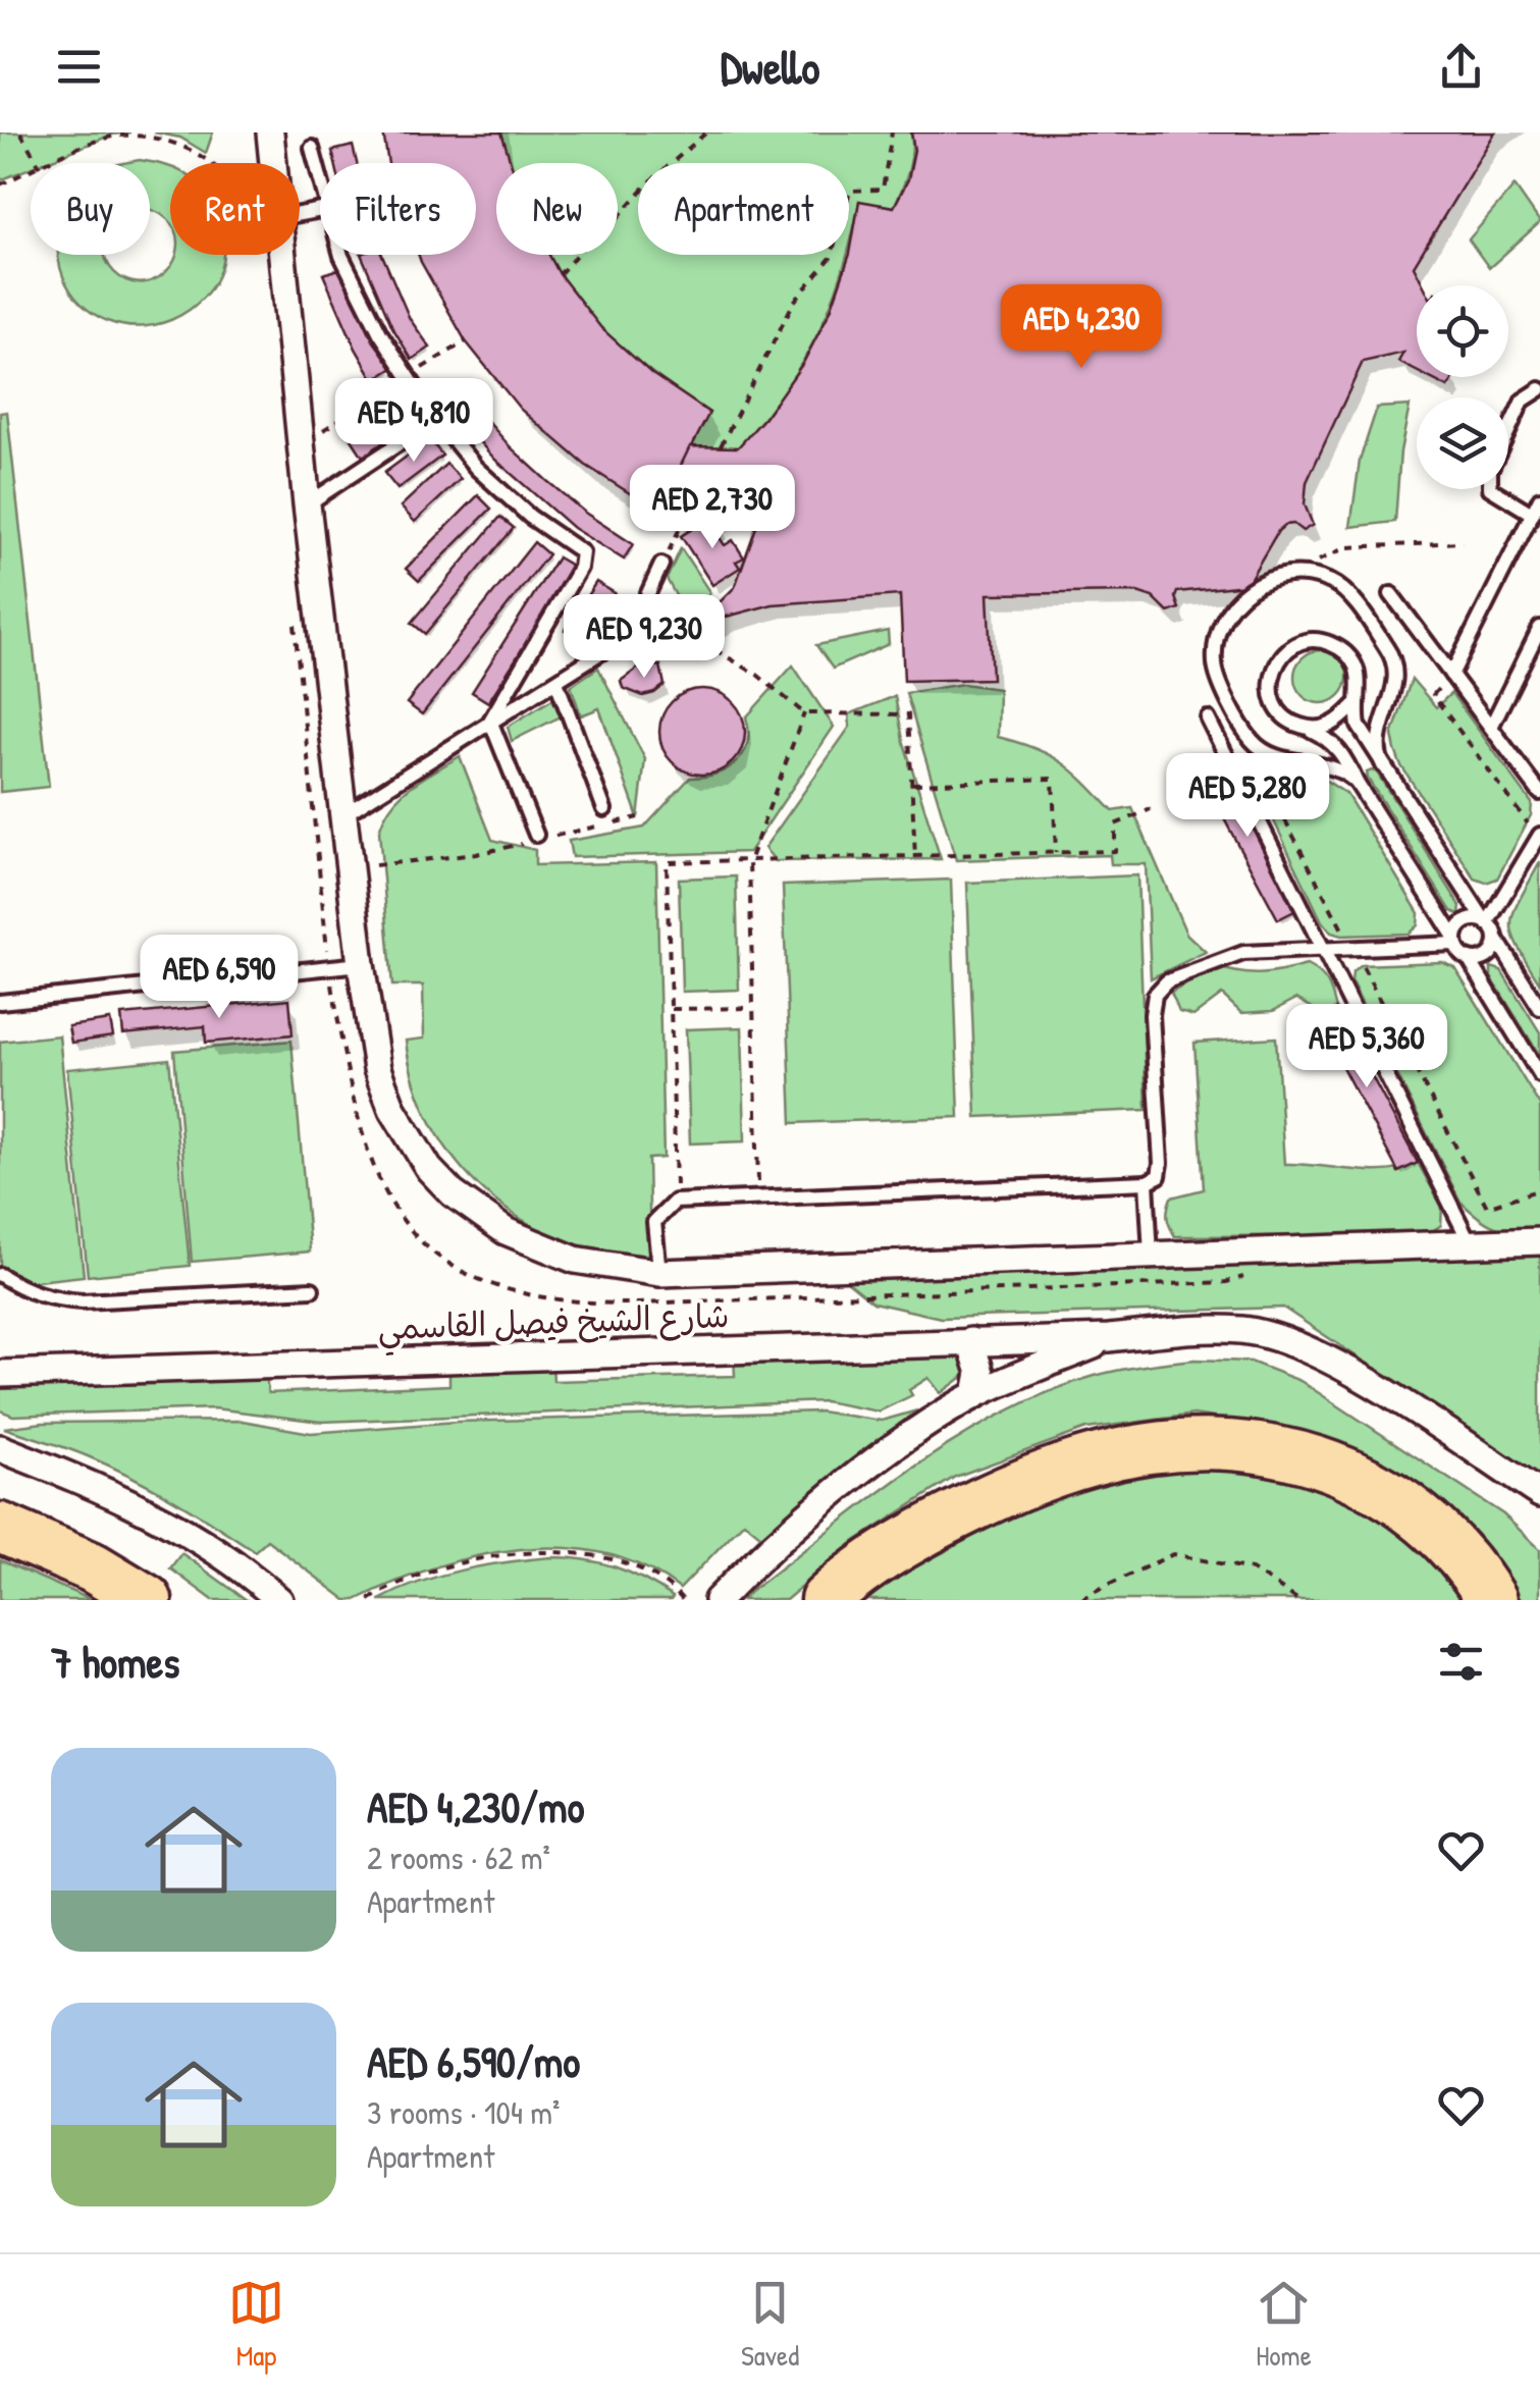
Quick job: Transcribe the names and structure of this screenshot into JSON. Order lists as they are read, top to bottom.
{
  "streets": {
    "street": ["شارع الشيخ فيصل القاسمي"]
  },
  "page": {
    "header": "Dwello",
    "chip": [
      "Buy",
      "Rent",
      "Filters",
      "New",
      "Apartment"
    ],
    "price": [
      "AED 4,230",
      "AED 4,810",
      "AED 2,730",
      "AED 9,230",
      "AED 5,280",
      "AED 6,590",
      "AED 5,360"
    ],
    "heading": "7 homes",
    "list": [
      {
        "name": "AED 4,230/mo",
        "note": "2 rooms · 62 m² · Apartment"
      },
      {
        "name": "AED 6,590/mo",
        "note": "3 rooms · 104 m² · Apartment"
      }
    ],
    "tabs": ["Map", "Saved", "Home"]
  }
}
